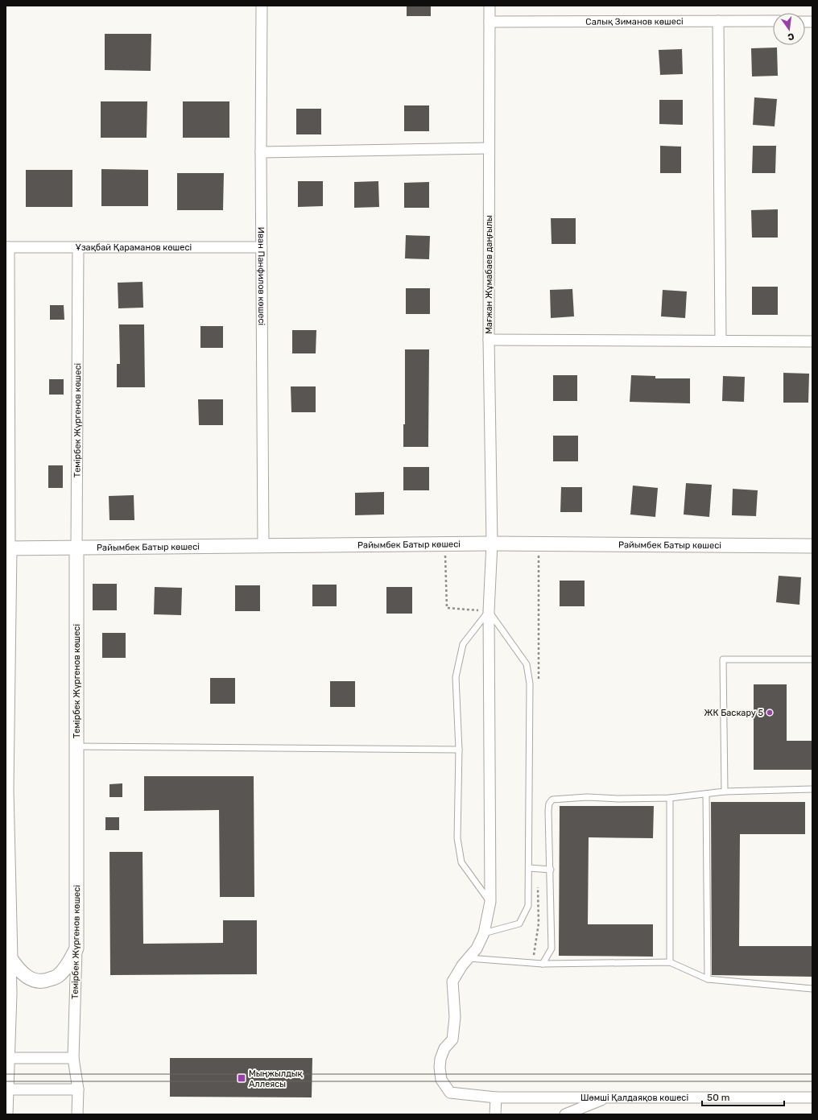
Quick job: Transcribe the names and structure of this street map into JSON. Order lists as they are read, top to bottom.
{
  "streets": {
    "street": [
      "Салық Зиманов көшесі",
      "Ұзақбай Қараманов көшесі",
      "Мағжан Жұмабаев даңғылы",
      "Иван Панфилов көшесі",
      "Темірбек Жүргенов көшесі",
      "Райымбек Батыр көшесі",
      "Шәмші Қалдаяқов көшесі"
    ]
  },
  "crossings": [
    ["Салық Зиманов көшесі", "Мағжан Жұмабаев даңғылы"],
    ["Ұзақбай Қараманов көшесі", "Иван Панфилов көшесі"],
    ["Ұзақбай Қараманов көшесі", "Темірбек Жүргенов көшесі"],
    ["Мағжан Жұмабаев даңғылы", "Райымбек Батыр көшесі"],
    ["Мағжан Жұмабаев даңғылы", "Шәмші Қалдаяқов көшесі"],
    ["Иван Панфилов көшесі", "Райымбек Батыр көшесі"],
    ["Темірбек Жүргенов көшесі", "Райымбек Батыр көшесі"]
  ],
  "places": {
    "other": ["ЖК Баскару 5"],
    "transit": ["Мыңжылдық Аллеясы"]
  },
  "scale_bar": "50 m",
  "north": "bottom"
}
